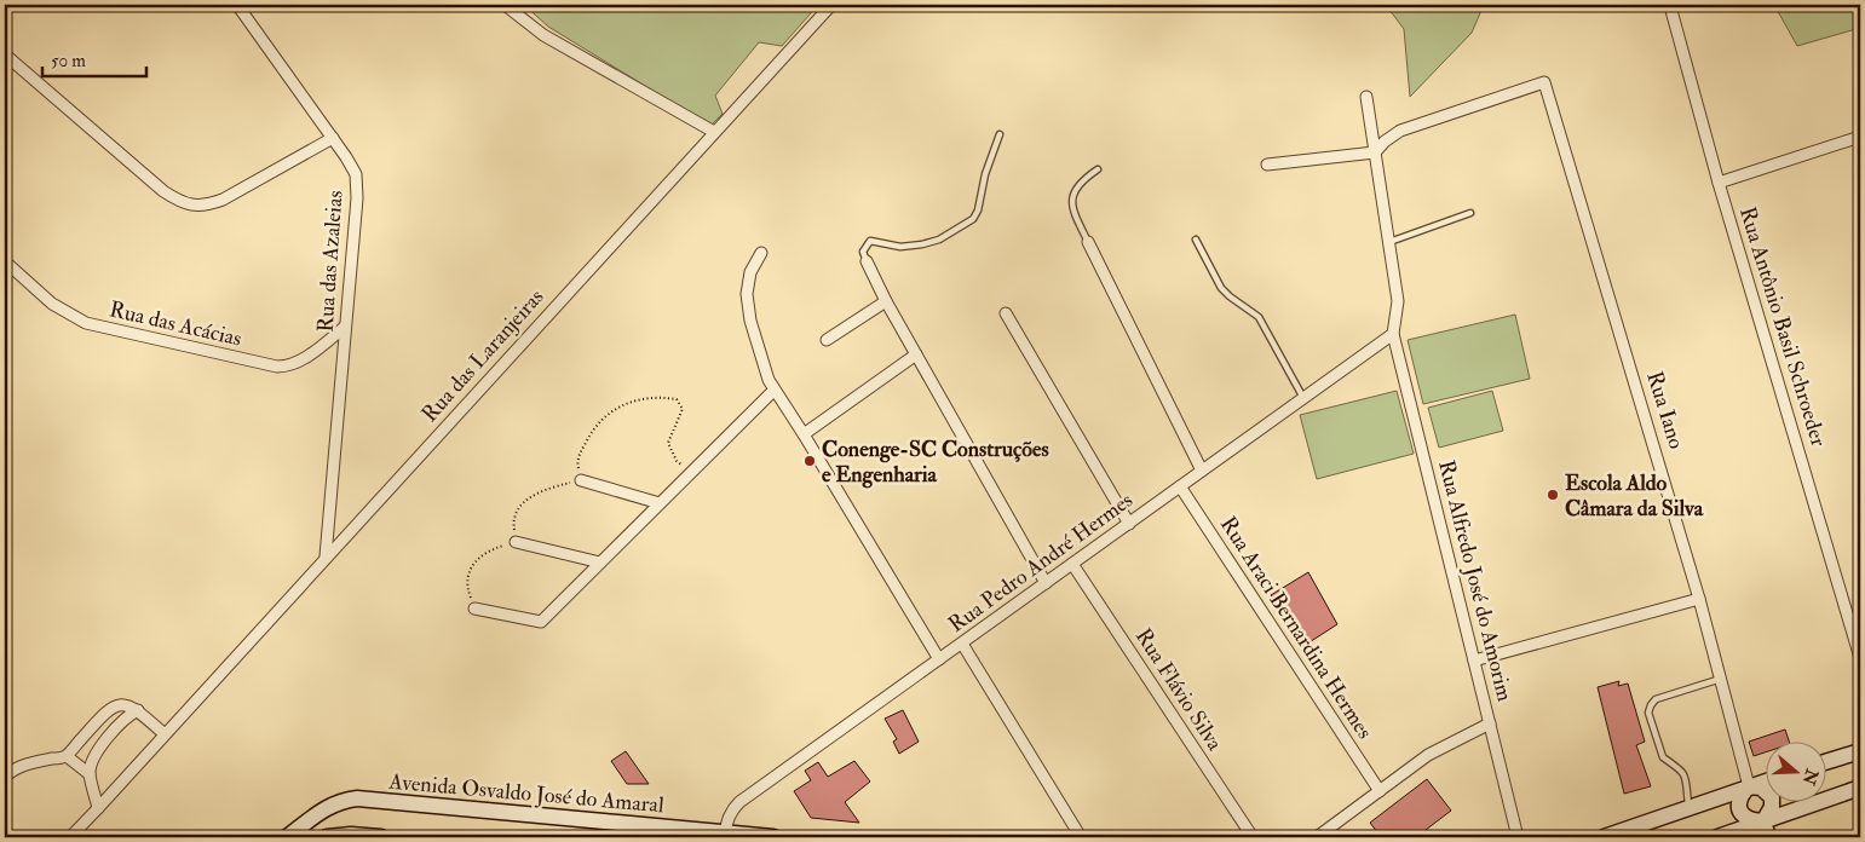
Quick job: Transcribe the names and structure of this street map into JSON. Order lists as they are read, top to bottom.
{
  "streets": {
    "main road": ["Avenida Osvaldo José do Amaral"],
    "street": [
      "Rua das Azaleias",
      "Rua das Acácias",
      "Rua Antônio Basil Schroeder",
      "Rua das Laranjeiras",
      "Rua Iano",
      "Rua Pedro André Hermes",
      "Rua Alfredo José do Amorim",
      "Rua Araci Bernardina Hermes",
      "Rua Flávio Silva"
    ]
  },
  "crossings": [
    ["Rua das Azaleias", "Rua das Acácias"],
    ["Rua das Azaleias", "Rua das Laranjeiras"],
    ["Rua Pedro André Hermes", "Rua Alfredo José do Amorim"],
    ["Rua Pedro André Hermes", "Rua Araci Bernardina Hermes"],
    ["Rua Pedro André Hermes", "Rua Flávio Silva"],
    ["Rua Pedro André Hermes", "Avenida Osvaldo José do Amaral"]
  ],
  "places": ["Conenge-SC Construções e Engenharia", "Escola Aldo Câmara da Silva"],
  "scale_bar": "50 m",
  "north": "right"
}
